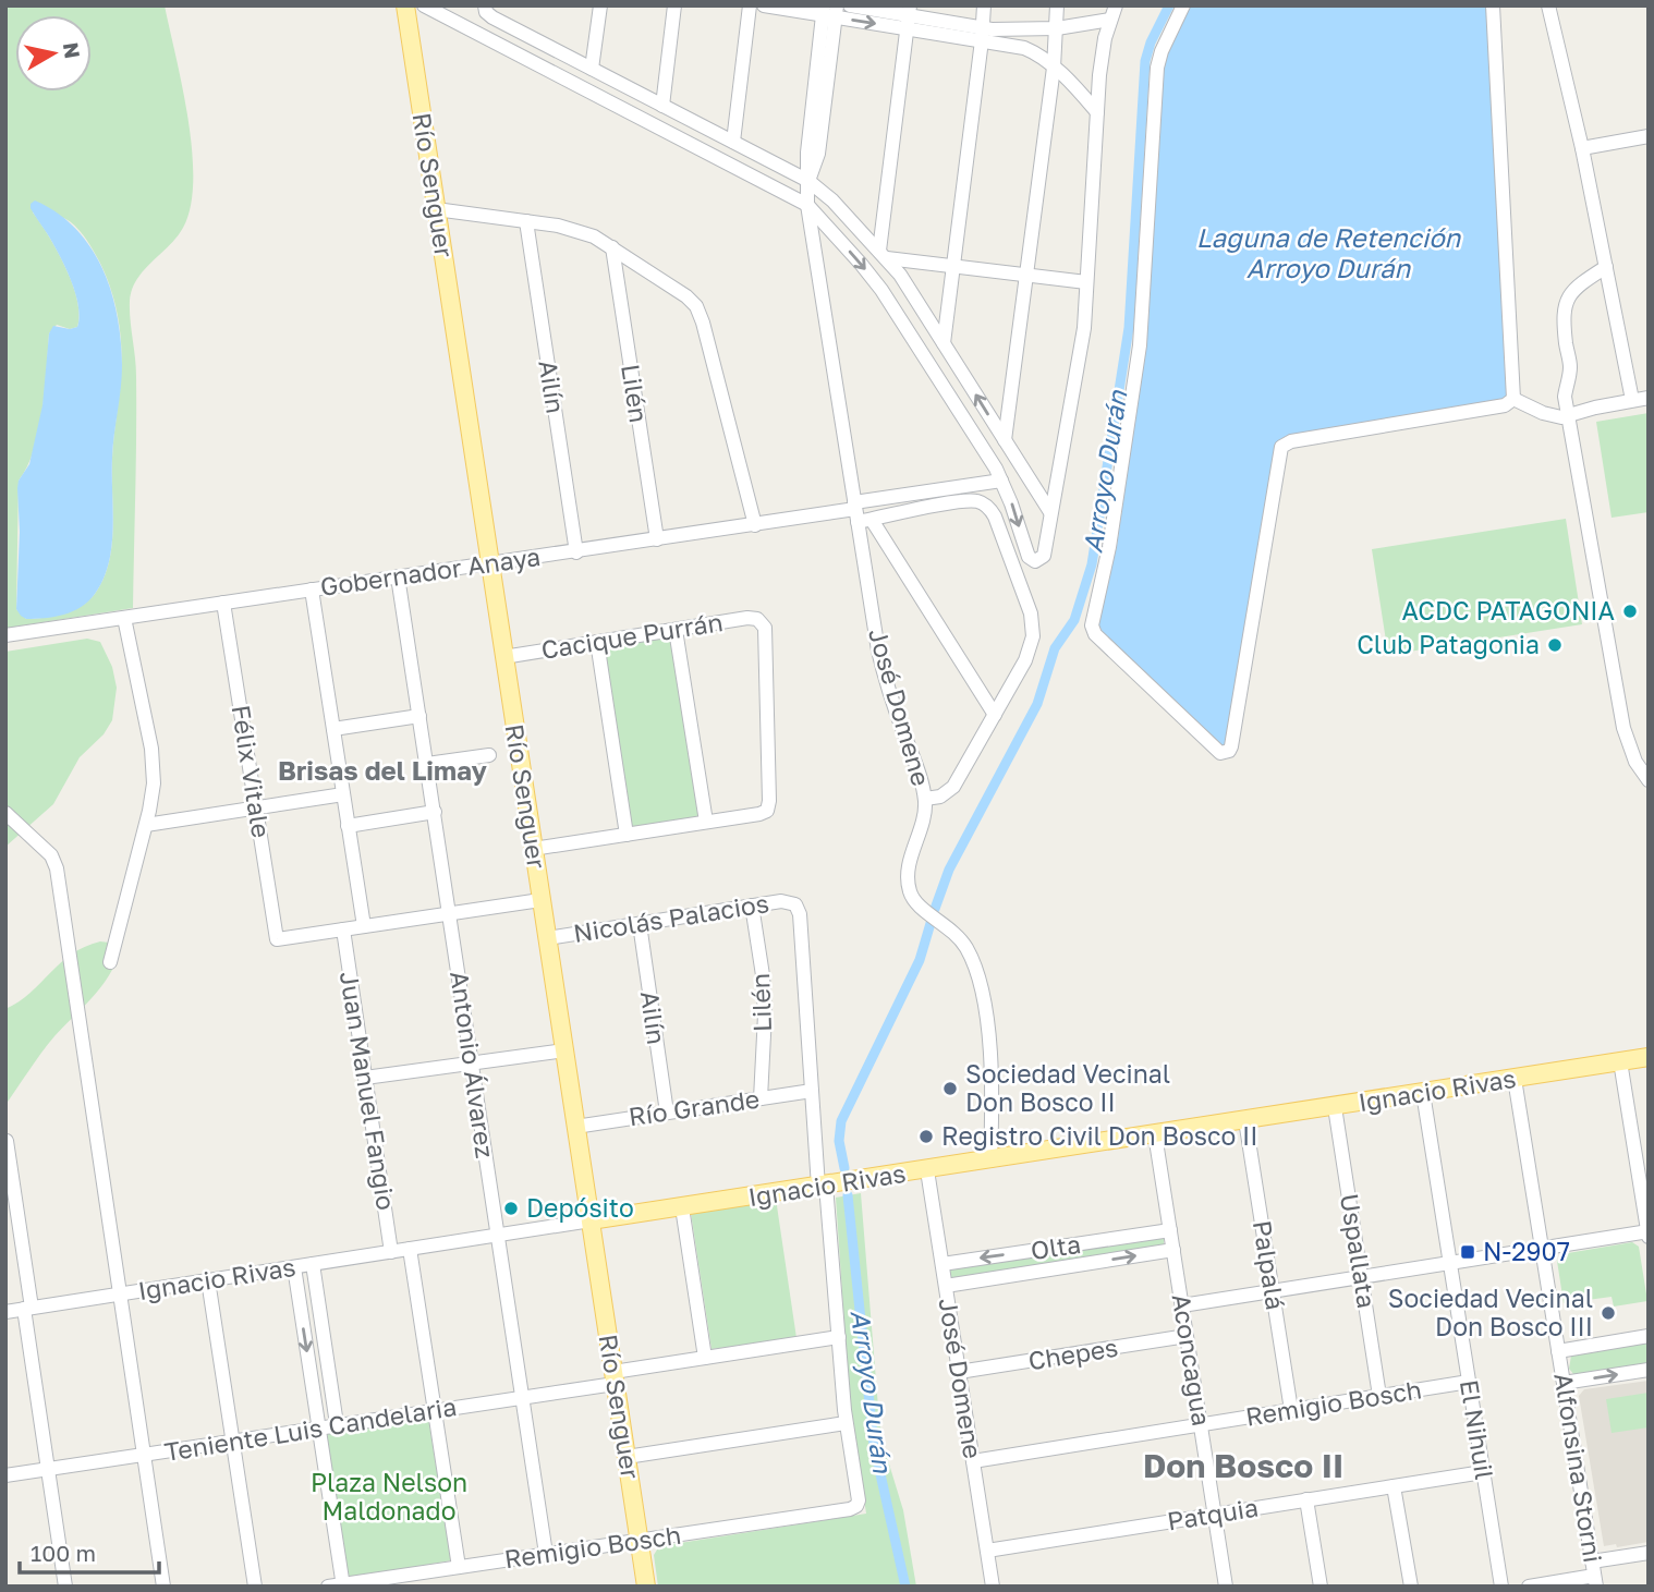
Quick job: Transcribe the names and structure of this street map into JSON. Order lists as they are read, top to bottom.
{
  "streets": {
    "main road": ["Río Senguer", "Ignacio Rivas"],
    "street": [
      "Ailín",
      "Lilén",
      "Gobernador Anaya",
      "Cacique Purrán",
      "José Domene",
      "Félix Vitale",
      "Nicolás Palacios",
      "Antonio Álvarez",
      "Juan Manuel Fangio",
      "Río Grande",
      "Olta",
      "Uspallata",
      "Palpalá",
      "Chepes",
      "Aconcagua",
      "Remigio Bosch",
      "Teniente Luis Candelaria",
      "El Nihuil",
      "Alfonsina Storni",
      "Patquia"
    ]
  },
  "crossings": [
    ["Río Senguer", "Gobernador Anaya"],
    ["Río Senguer", "Cacique Purrán"],
    ["Río Senguer", "Nicolás Palacios"],
    ["Río Senguer", "Ignacio Rivas"],
    ["Río Senguer", "Río Grande"],
    ["Río Senguer", "Remigio Bosch"],
    ["Río Senguer", "Teniente Luis Candelaria"],
    ["Ailín", "Gobernador Anaya"],
    ["Ailín", "Nicolás Palacios"],
    ["Ailín", "Río Grande"],
    ["Lilén", "Gobernador Anaya"],
    ["Lilén", "Nicolás Palacios"],
    ["Lilén", "Río Grande"],
    ["Gobernador Anaya", "José Domene"],
    ["Gobernador Anaya", "Félix Vitale"],
    ["Gobernador Anaya", "Antonio Álvarez"],
    ["José Domene", "Ignacio Rivas"],
    ["José Domene", "Olta"],
    ["José Domene", "Chepes"],
    ["José Domene", "Remigio Bosch"],
    ["José Domene", "Patquia"],
    ["Félix Vitale", "Juan Manuel Fangio"],
    ["Nicolás Palacios", "Río Grande"],
    ["Antonio Álvarez", "Ignacio Rivas"],
    ["Antonio Álvarez", "Remigio Bosch"],
    ["Antonio Álvarez", "Teniente Luis Candelaria"],
    ["Juan Manuel Fangio", "Ignacio Rivas"],
    ["Ignacio Rivas", "Uspallata"],
    ["Ignacio Rivas", "Palpalá"],
    ["Ignacio Rivas", "Aconcagua"],
    ["Ignacio Rivas", "El Nihuil"],
    ["Ignacio Rivas", "Alfonsina Storni"],
    ["Olta", "Aconcagua"],
    ["Uspallata", "Remigio Bosch"],
    ["Palpalá", "Remigio Bosch"],
    ["Chepes", "Aconcagua"],
    ["Aconcagua", "Remigio Bosch"],
    ["Aconcagua", "Patquia"],
    ["Remigio Bosch", "El Nihuil"],
    ["El Nihuil", "Patquia"]
  ],
  "districts": ["Brisas del Limay", "Don Bosco II"],
  "water": ["Laguna de Retención Arroyo Durán", "Arroyo Durán"],
  "parks": ["Plaza Nelson Maldonado"],
  "places": {
    "other": [
      "ACDC PATAGONIA",
      "Club Patagonia",
      "Sociedad Vecinal Don Bosco II",
      "Registro Civil Don Bosco II",
      "Depósito",
      "Sociedad Vecinal Don Bosco III"
    ],
    "transit": ["N-2907"]
  },
  "scale_bar": "100 m",
  "north": "right"
}
